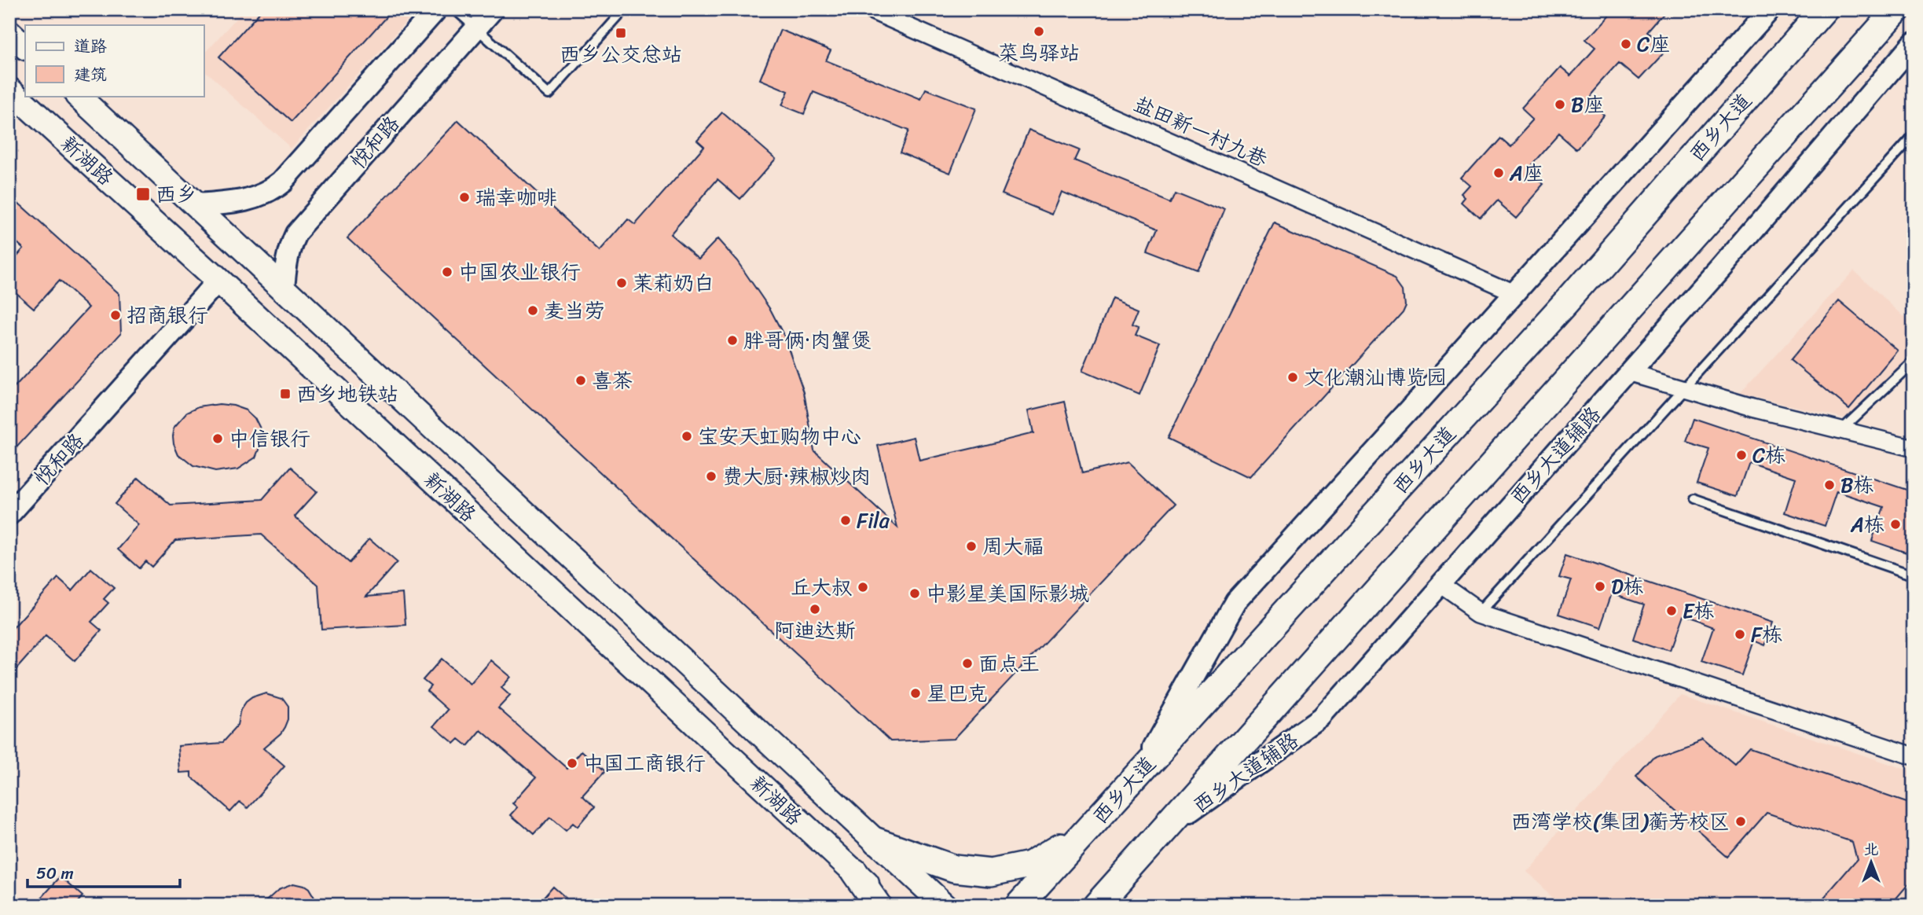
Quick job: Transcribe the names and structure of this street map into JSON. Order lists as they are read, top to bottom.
{
  "streets": {
    "main road": ["西乡大道", "新湖路"],
    "street": ["盐田新一村九巷", "悦和路", "西乡大道辅路"]
  },
  "crossings": [
    ["悦和路", "新湖路"]
  ],
  "places": {
    "other": [
      "菜鸟驿站",
      "C座",
      "B座",
      "A座",
      "瑞幸咖啡",
      "中国农业银行",
      "茉莉奶白",
      "麦当劳",
      "招商银行",
      "胖哥俩·肉蟹煲",
      "文化潮汕博览园",
      "喜茶",
      "宝安天虹购物中心",
      "中信银行",
      "C栋",
      "费大厨·辣椒炒肉",
      "B栋",
      "Fila",
      "A栋",
      "周大福",
      "D栋",
      "丘大叔",
      "中影星美国际影城",
      "阿迪达斯",
      "E栋",
      "F栋",
      "面点王",
      "星巴克",
      "中国工商银行",
      "西湾学校(集团)蘅芳校区"
    ],
    "transit": ["西乡公交总站", "西乡", "西乡地铁站"]
  },
  "legend": ["道路", "建筑"],
  "scale_bar": "50 m",
  "north": "top"
}
